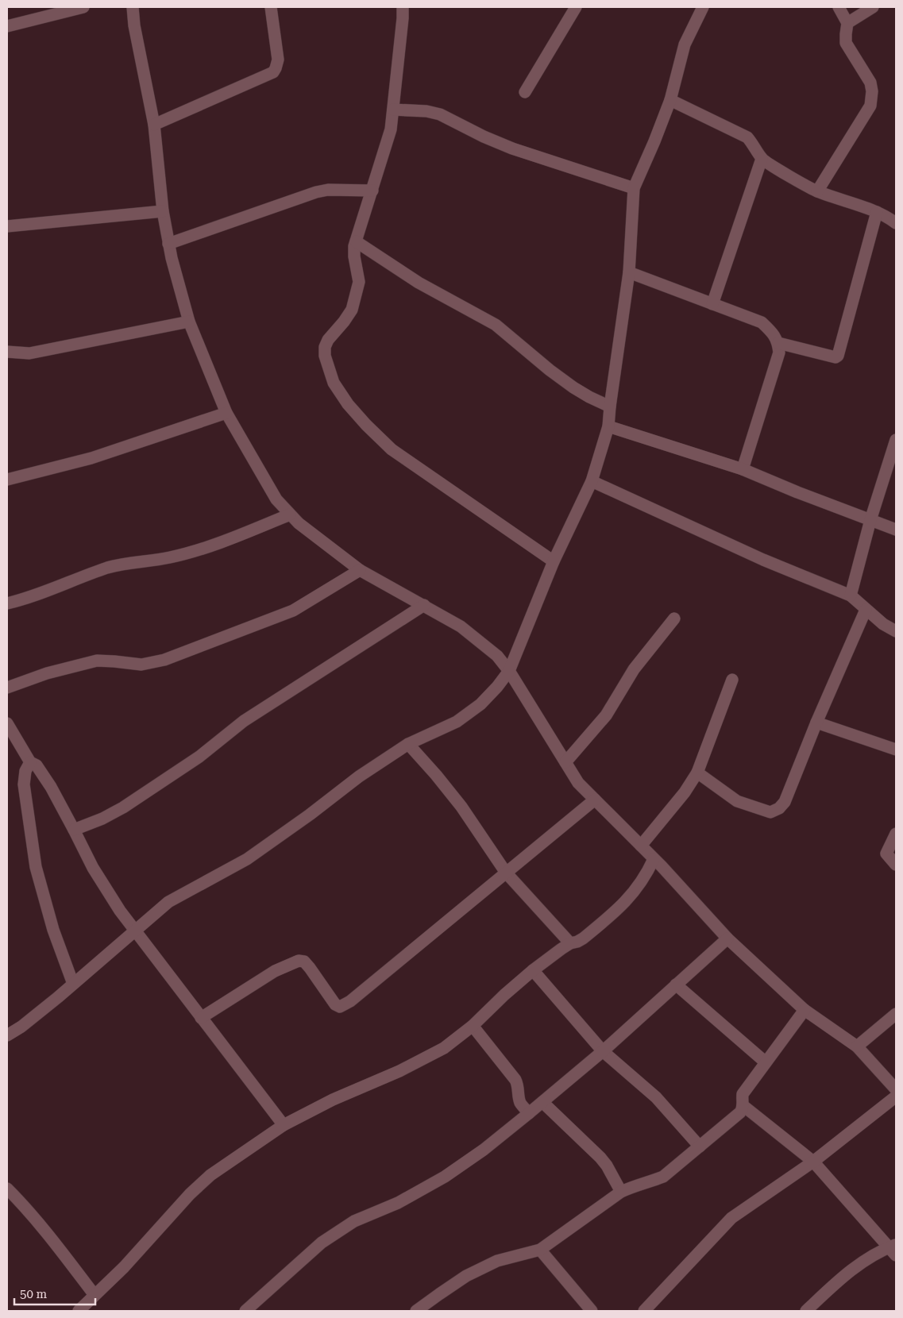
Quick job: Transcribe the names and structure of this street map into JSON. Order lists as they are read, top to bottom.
{
  "scale_bar": "50 m"
}
